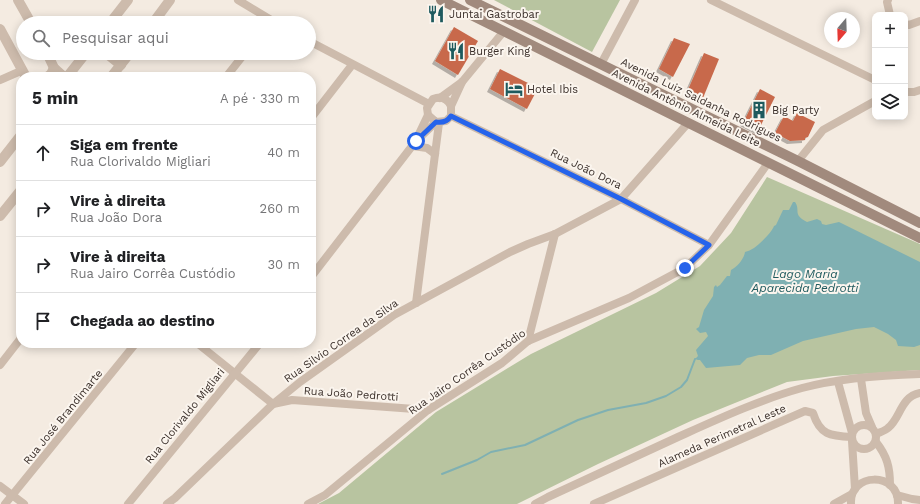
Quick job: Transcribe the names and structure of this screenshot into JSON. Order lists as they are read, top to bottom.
{
  "streets": {
    "main road": ["Avenida Luiz Saldanha Rodrigues", "Avenida Antônio Almeida Leite"],
    "street": [
      "Rua João Dora",
      "Rua Silvio Correa da Silva",
      "Rua Jairo Corrêa Custódio",
      "Rua João Pedrotti",
      "Rua Clorivaldo Migliari",
      "Rua José Brandimarte",
      "Alameda Perimetral Leste"
    ]
  },
  "crossings": [
    ["Avenida Antônio Almeida Leite", "Rua Silvio Correa da Silva"],
    ["Avenida Antônio Almeida Leite", "Rua Jairo Corrêa Custódio"],
    ["Rua João Dora", "Rua Silvio Correa da Silva"],
    ["Rua João Dora", "Rua Jairo Corrêa Custódio"],
    ["Rua Silvio Correa da Silva", "Rua João Pedrotti"],
    ["Rua Jairo Corrêa Custódio", "Rua João Pedrotti"]
  ],
  "water": ["Lago Maria Aparecida Pedrotti"],
  "places": {
    "restaurant": ["Juntai Gastrobar", "Burger King"],
    "hotel": ["Hotel Ibis"],
    "building": ["Big Party"]
  },
  "north": "bottom",
  "page": {
    "map_buttons": ["+", "−"],
    "search": "Pesquisar aqui",
    "heading": ["5 min", "A pé · 330 m"],
    "list": [
      ["Siga em frente", "Rua Clorivaldo Migliari", "40 m"],
      ["Vire à direita", "Rua João Dora", "260 m"],
      ["Vire à direita", "Rua Jairo Corrêa Custódio", "30 m"],
      "Chegada ao destino"
    ]
  }
}
